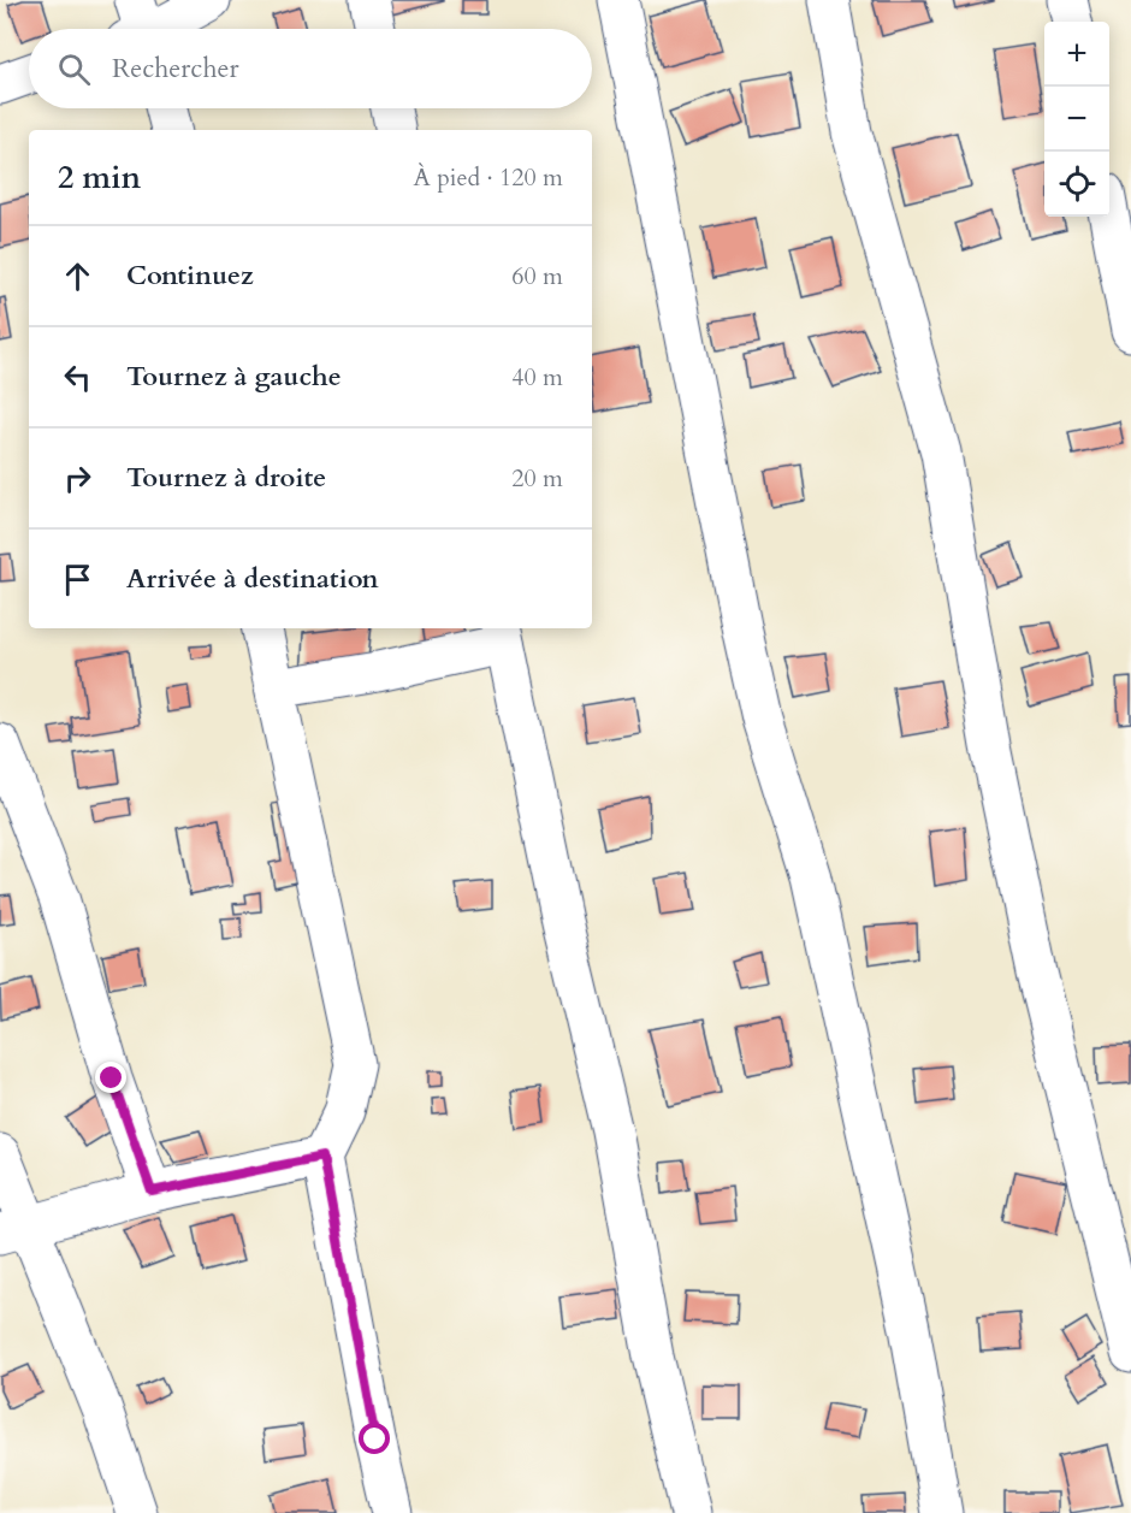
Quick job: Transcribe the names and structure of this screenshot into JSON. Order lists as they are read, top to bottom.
{
  "page": {
    "map_buttons": ["+", "−"],
    "search": "Rechercher",
    "heading": ["2 min", "À pied · 120 m"],
    "list": [
      ["Continuez", "60 m"],
      ["Tournez à gauche", "40 m"],
      ["Tournez à droite", "20 m"],
      "Arrivée à destination"
    ]
  }
}
